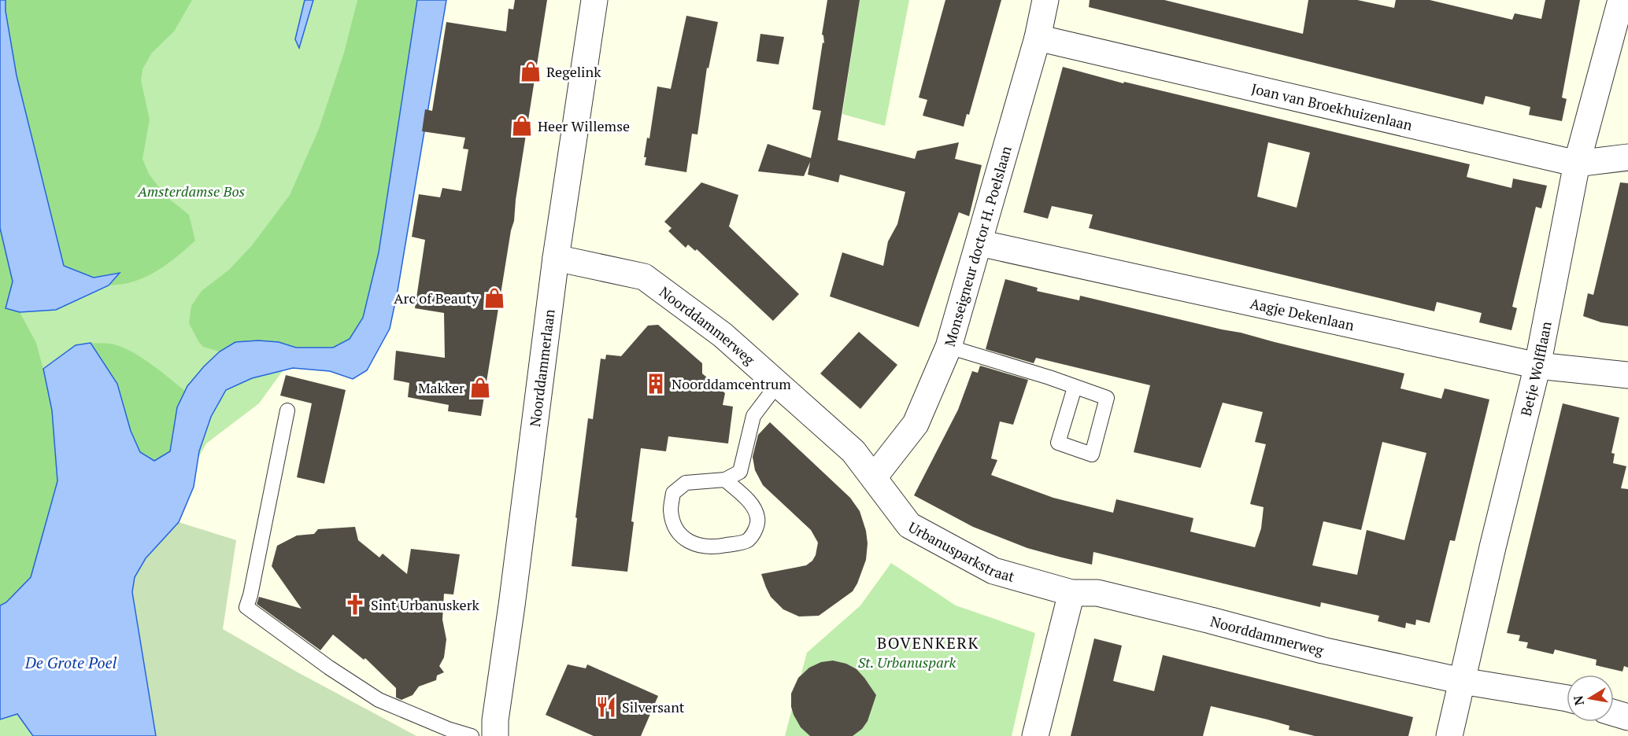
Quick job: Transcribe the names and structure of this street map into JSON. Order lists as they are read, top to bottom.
{
  "streets": {
    "street": [
      "Joan van Broekhuizenlaan",
      "Monseigneur doctor H. Poelslaan",
      "Aagje Dekenlaan",
      "Noorddammerweg",
      "Noorddammerlaan",
      "Betje Wolfflaan",
      "Urbanusparkstraat"
    ]
  },
  "crossings": [
    ["Joan van Broekhuizenlaan", "Monseigneur doctor H. Poelslaan"],
    ["Joan van Broekhuizenlaan", "Betje Wolfflaan"],
    ["Monseigneur doctor H. Poelslaan", "Aagje Dekenlaan"],
    ["Monseigneur doctor H. Poelslaan", "Noorddammerweg"],
    ["Monseigneur doctor H. Poelslaan", "Urbanusparkstraat"],
    ["Aagje Dekenlaan", "Betje Wolfflaan"],
    ["Noorddammerweg", "Noorddammerlaan"],
    ["Noorddammerweg", "Betje Wolfflaan"],
    ["Noorddammerweg", "Urbanusparkstraat"]
  ],
  "districts": ["BOVENKERK"],
  "water": ["De Grote Poel"],
  "parks": ["Amsterdamse Bos", "St. Urbanuspark"],
  "places": {
    "shop": [
      "Regelink",
      "Heer Willemse",
      "Arc of Beauty",
      "Makker"
    ],
    "building": ["Noorddamcentrum"],
    "church": ["Sint Urbanuskerk"],
    "restaurant": ["Silversant"]
  },
  "north": "left"
}
